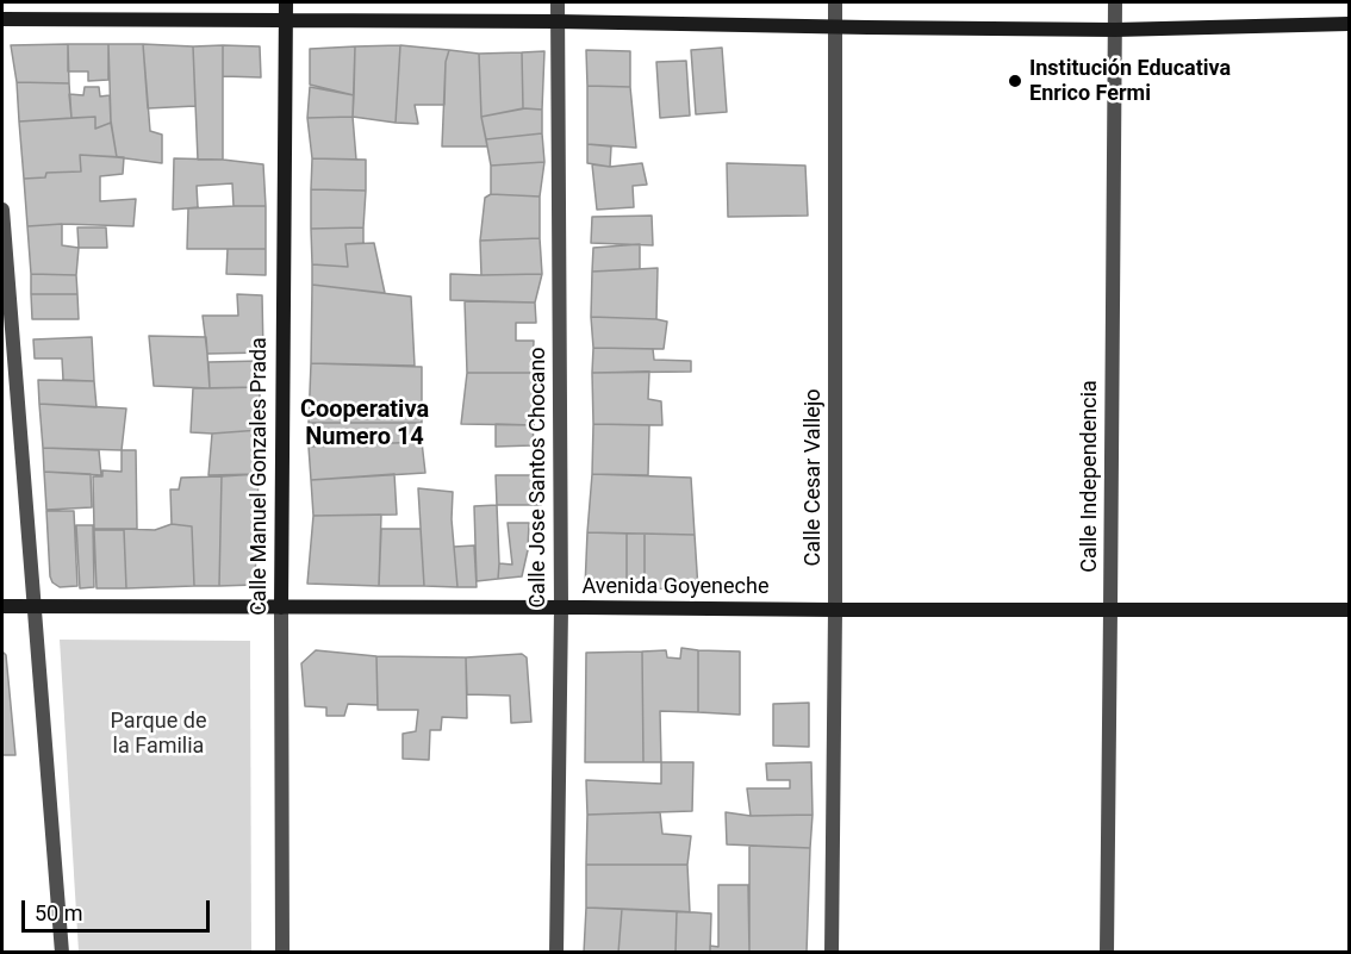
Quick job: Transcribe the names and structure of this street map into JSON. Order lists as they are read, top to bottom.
{
  "streets": {
    "street": [
      "Calle Manuel Gonzales Prada",
      "Calle Independencia",
      "Calle Jose Santos Chocano",
      "Calle Cesar Vallejo",
      "Avenida Goyeneche"
    ]
  },
  "crossings": [
    ["Calle Manuel Gonzales Prada", "Avenida Goyeneche"],
    ["Calle Independencia", "Avenida Goyeneche"],
    ["Calle Jose Santos Chocano", "Avenida Goyeneche"],
    ["Calle Cesar Vallejo", "Avenida Goyeneche"]
  ],
  "districts": ["Cooperativa Numero 14"],
  "parks": ["Parque de la Familia"],
  "places": ["Institución Educativa Enrico Fermi"],
  "scale_bar": "50 m"
}
